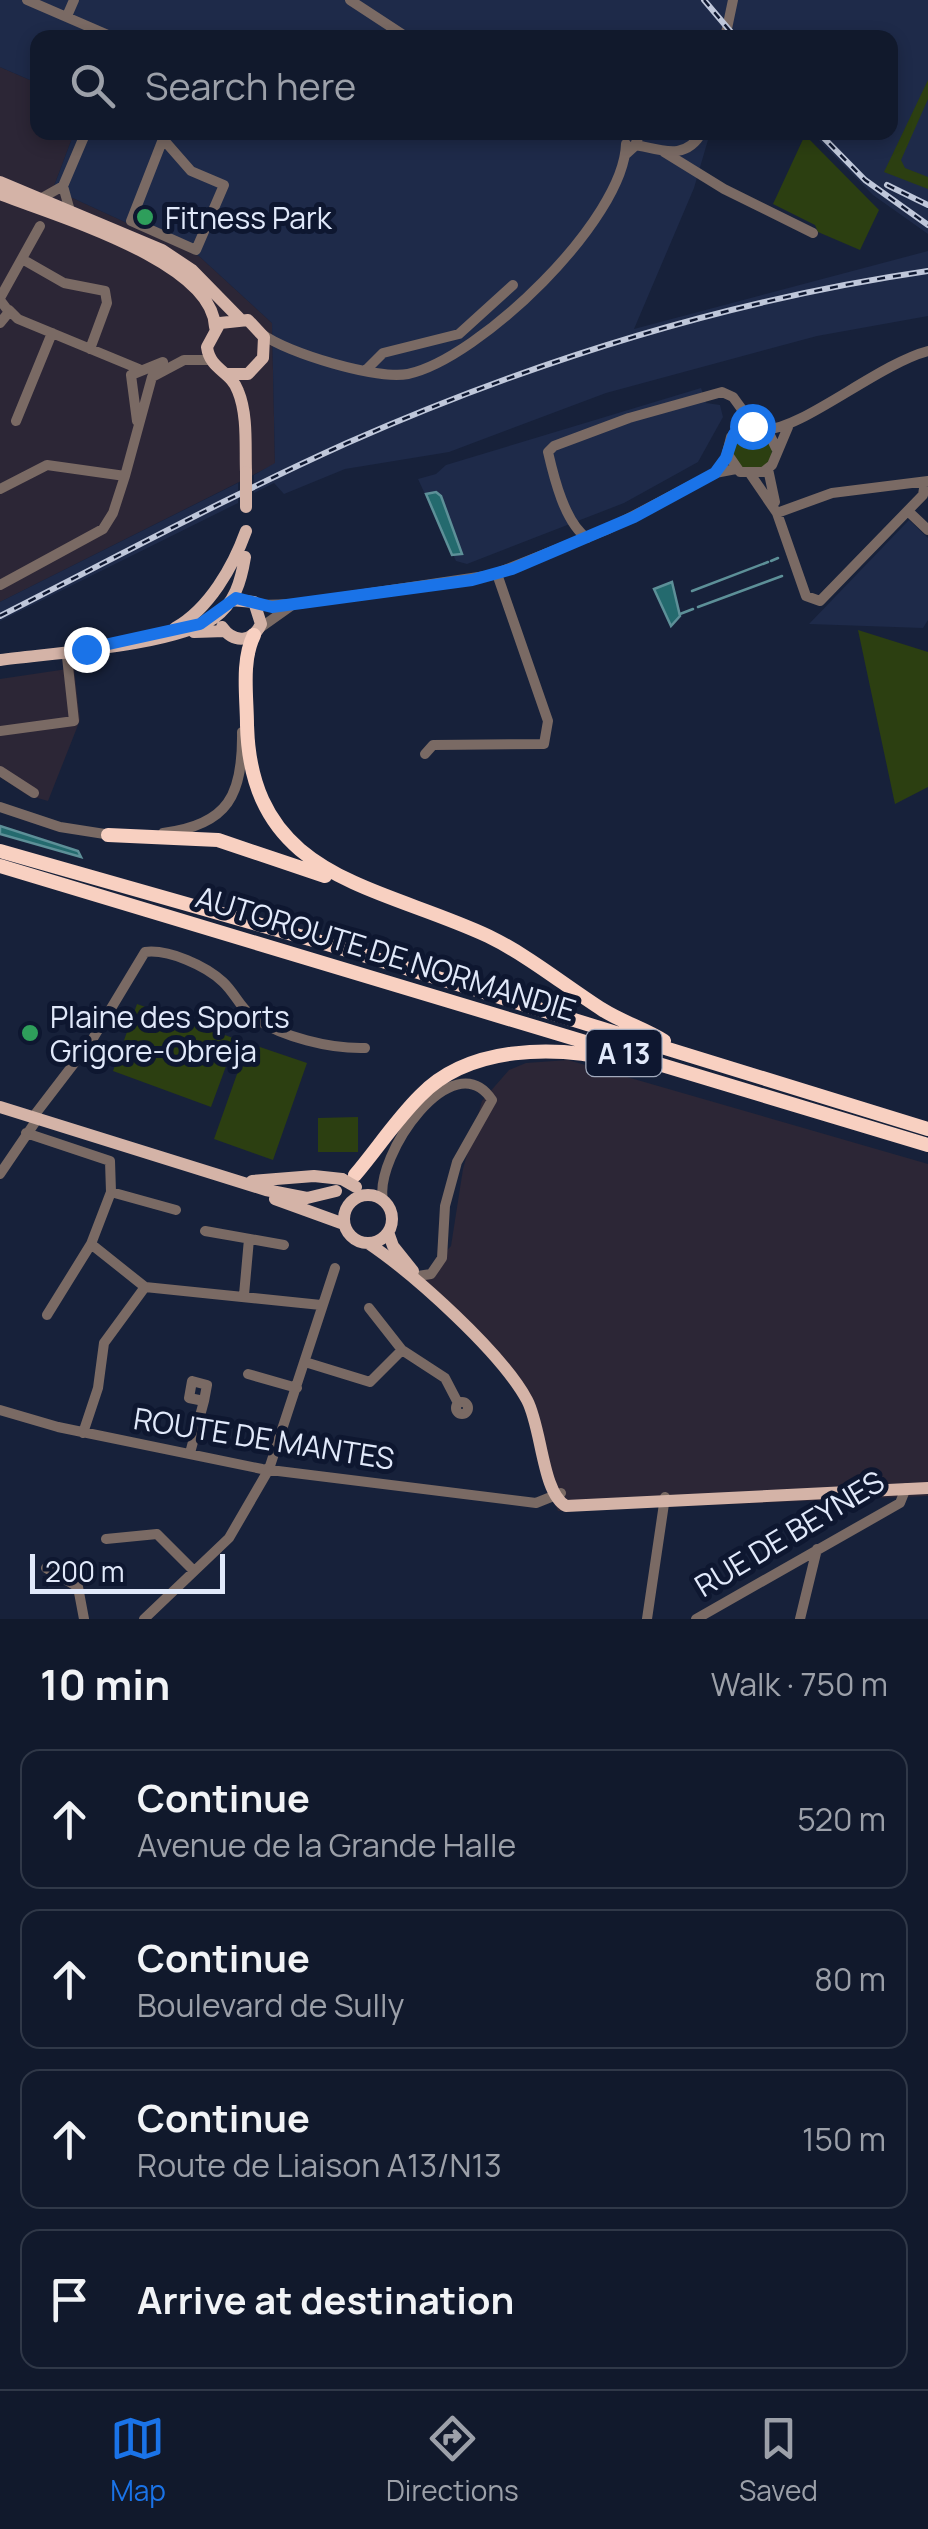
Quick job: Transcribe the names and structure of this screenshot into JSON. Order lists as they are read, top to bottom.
{
  "streets": {
    "highway": ["AUTOROUTE DE NORMANDIE", "A 13"],
    "street": ["ROUTE DE MANTES", "RUE DE BEYNES"]
  },
  "places": ["Fitness Park", "Plaine des Sports Grigore-Obreja"],
  "scale_bar": "200 m",
  "page": {
    "search": "Search here",
    "scale": "200 m",
    "heading": ["10 min", "Walk · 750 m"],
    "list": [
      ["Continue", "Avenue de la Grande Halle", "520 m"],
      ["Continue", "Boulevard de Sully", "80 m"],
      ["Continue", "Route de Liaison A13/N13", "150 m"],
      "Arrive at destination"
    ],
    "nav": ["Map", "Directions", "Saved"]
  }
}
